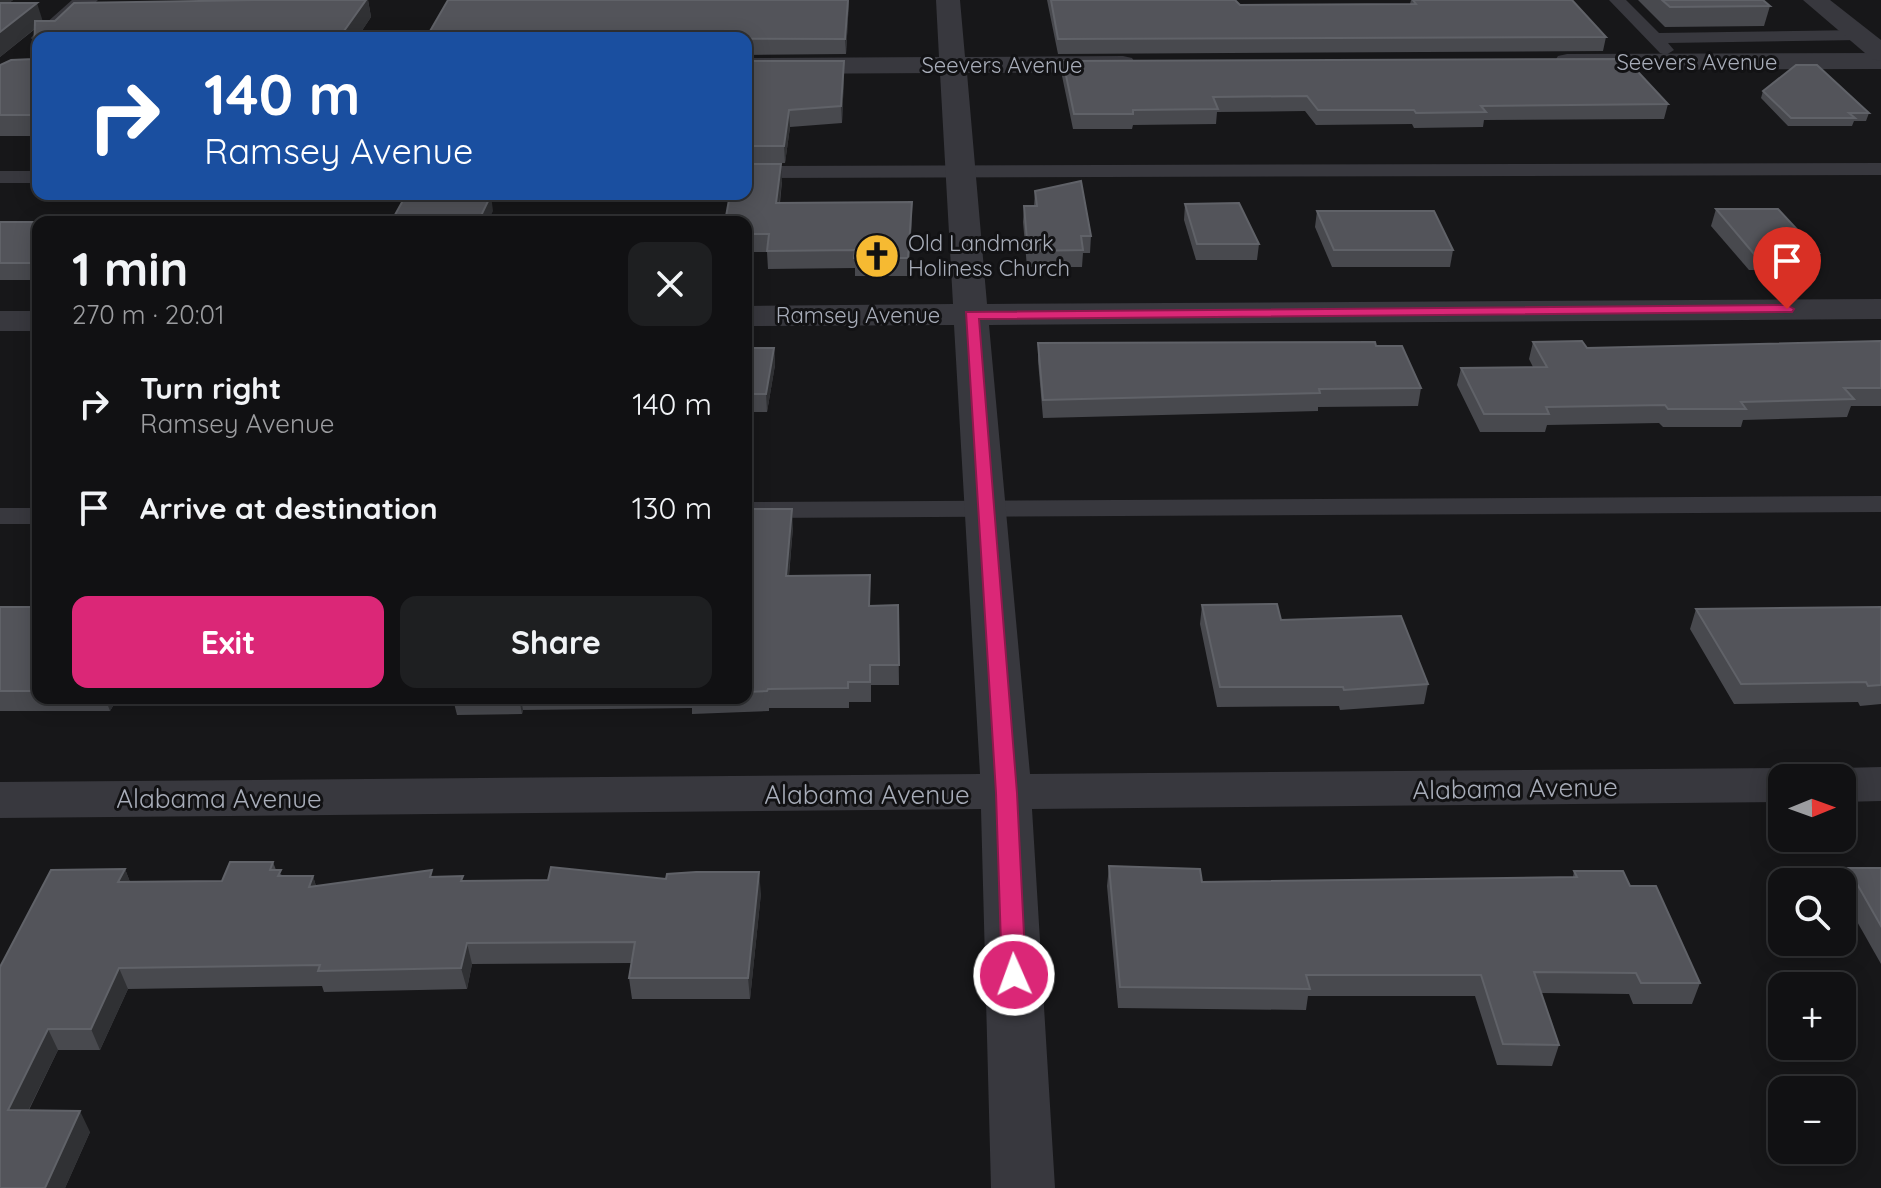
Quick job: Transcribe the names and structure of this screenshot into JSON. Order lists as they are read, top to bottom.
{
  "streets": {
    "street": ["Seevers Avenue", "Ramsey Avenue", "Alabama Avenue"]
  },
  "places": {
    "church": ["Old Landmark Holiness Church"]
  },
  "north": "right",
  "page": {
    "turn": ["140 m", "Ramsey Avenue"],
    "heading": ["1 min", "270 m · 20:01"],
    "list": [
      {
        "name": "Turn right",
        "note": "Ramsey Avenue",
        "value": "140 m"
      },
      {
        "name": "Arrive at destination",
        "value": "130 m"
      }
    ],
    "buttons": ["Exit", "Share"],
    "map_buttons": ["+", "−"]
  }
}
